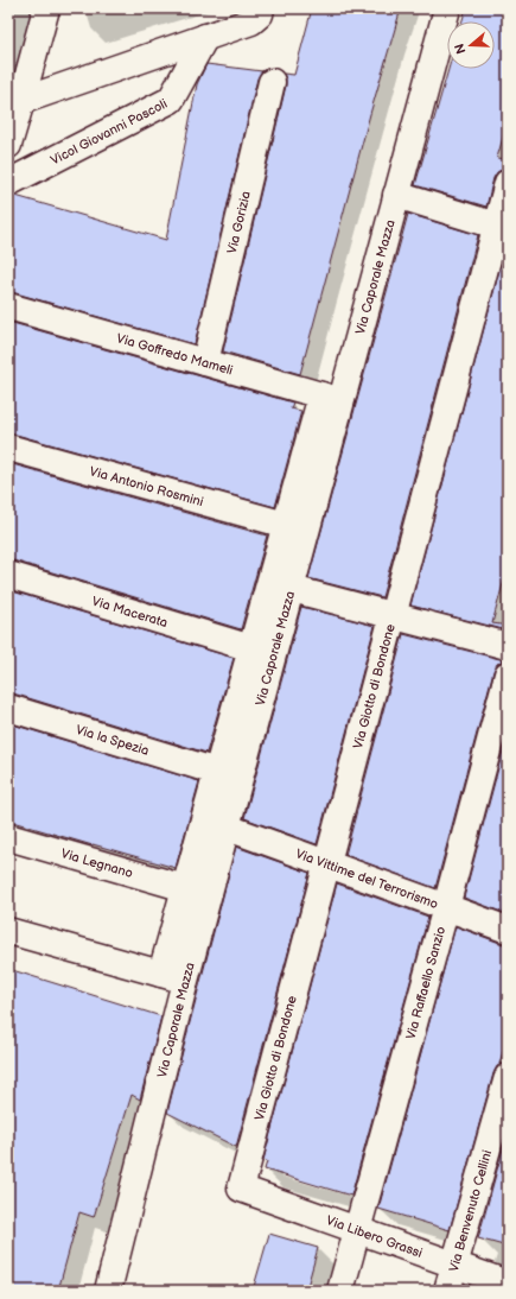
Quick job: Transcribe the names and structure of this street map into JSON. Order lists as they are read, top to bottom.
{
  "streets": {
    "street": [
      "Vicol Giovanni Pascoli",
      "Via Gorizia",
      "Via Caporale Mazza",
      "Via Goffredo Mameli",
      "Via Antonio Rosmini",
      "Via Macerata",
      "Via Giotto di Bondone",
      "Via la Spezia",
      "Via Legnano",
      "Via Vittime del Terrorismo",
      "Via Raffaello Sanzio",
      "Via Benvenuto Cellini",
      "Via Libero Grassi"
    ]
  },
  "crossings": [
    ["Via Gorizia", "Via Goffredo Mameli"],
    ["Via Caporale Mazza", "Via Goffredo Mameli"],
    ["Via Caporale Mazza", "Via Antonio Rosmini"],
    ["Via Caporale Mazza", "Via Macerata"],
    ["Via Caporale Mazza", "Via la Spezia"],
    ["Via Caporale Mazza", "Via Legnano"],
    ["Via Caporale Mazza", "Via Vittime del Terrorismo"],
    ["Via Giotto di Bondone", "Via Vittime del Terrorismo"],
    ["Via Giotto di Bondone", "Via Libero Grassi"],
    ["Via Vittime del Terrorismo", "Via Raffaello Sanzio"],
    ["Via Raffaello Sanzio", "Via Libero Grassi"],
    ["Via Benvenuto Cellini", "Via Libero Grassi"]
  ],
  "north": "left"
}
